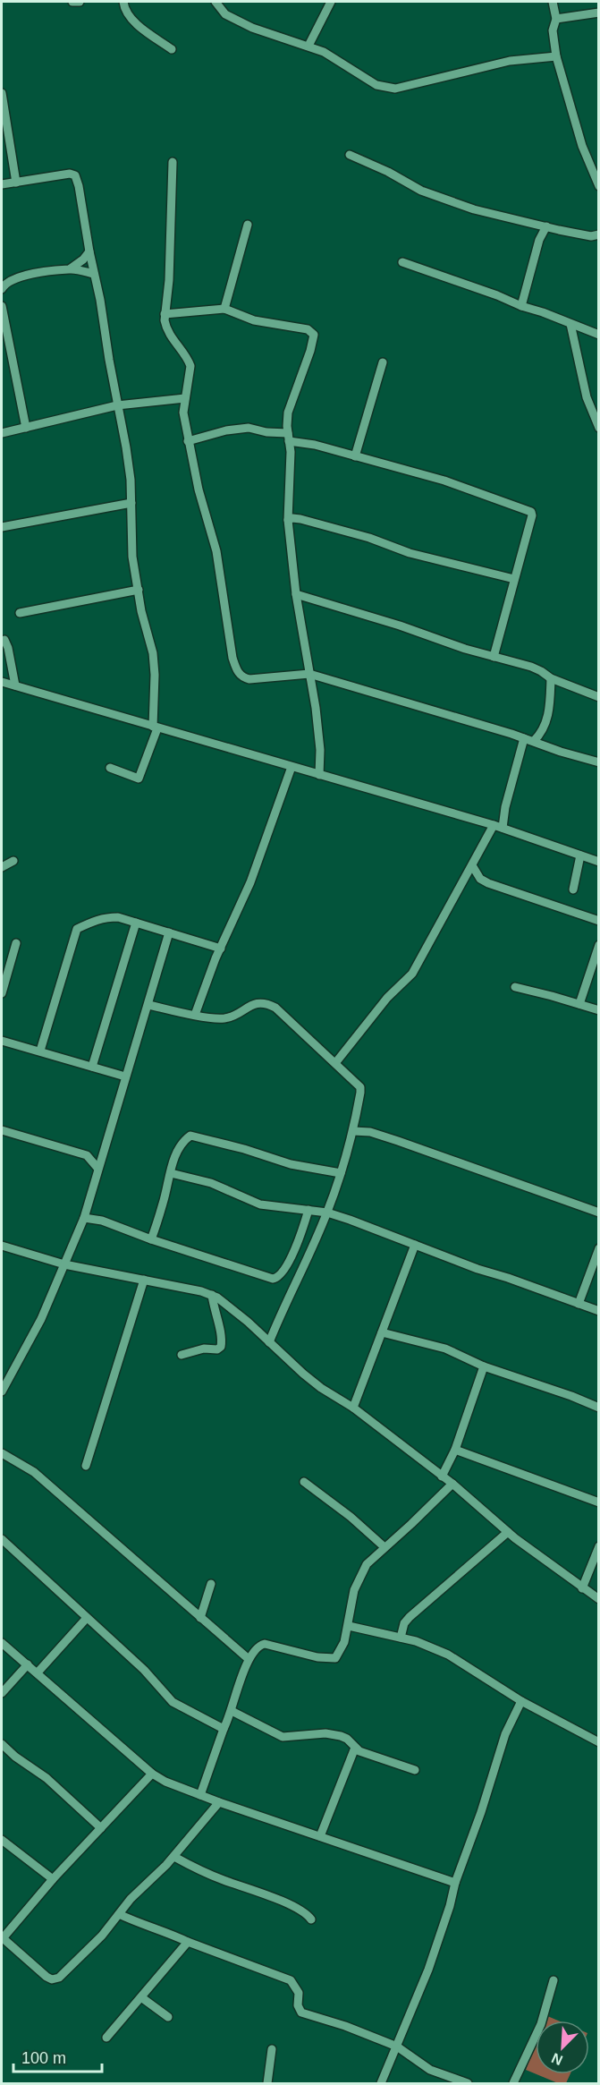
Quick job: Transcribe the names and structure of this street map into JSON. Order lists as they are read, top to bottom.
{
  "scale_bar": "100 m",
  "north": "bottom left"
}
